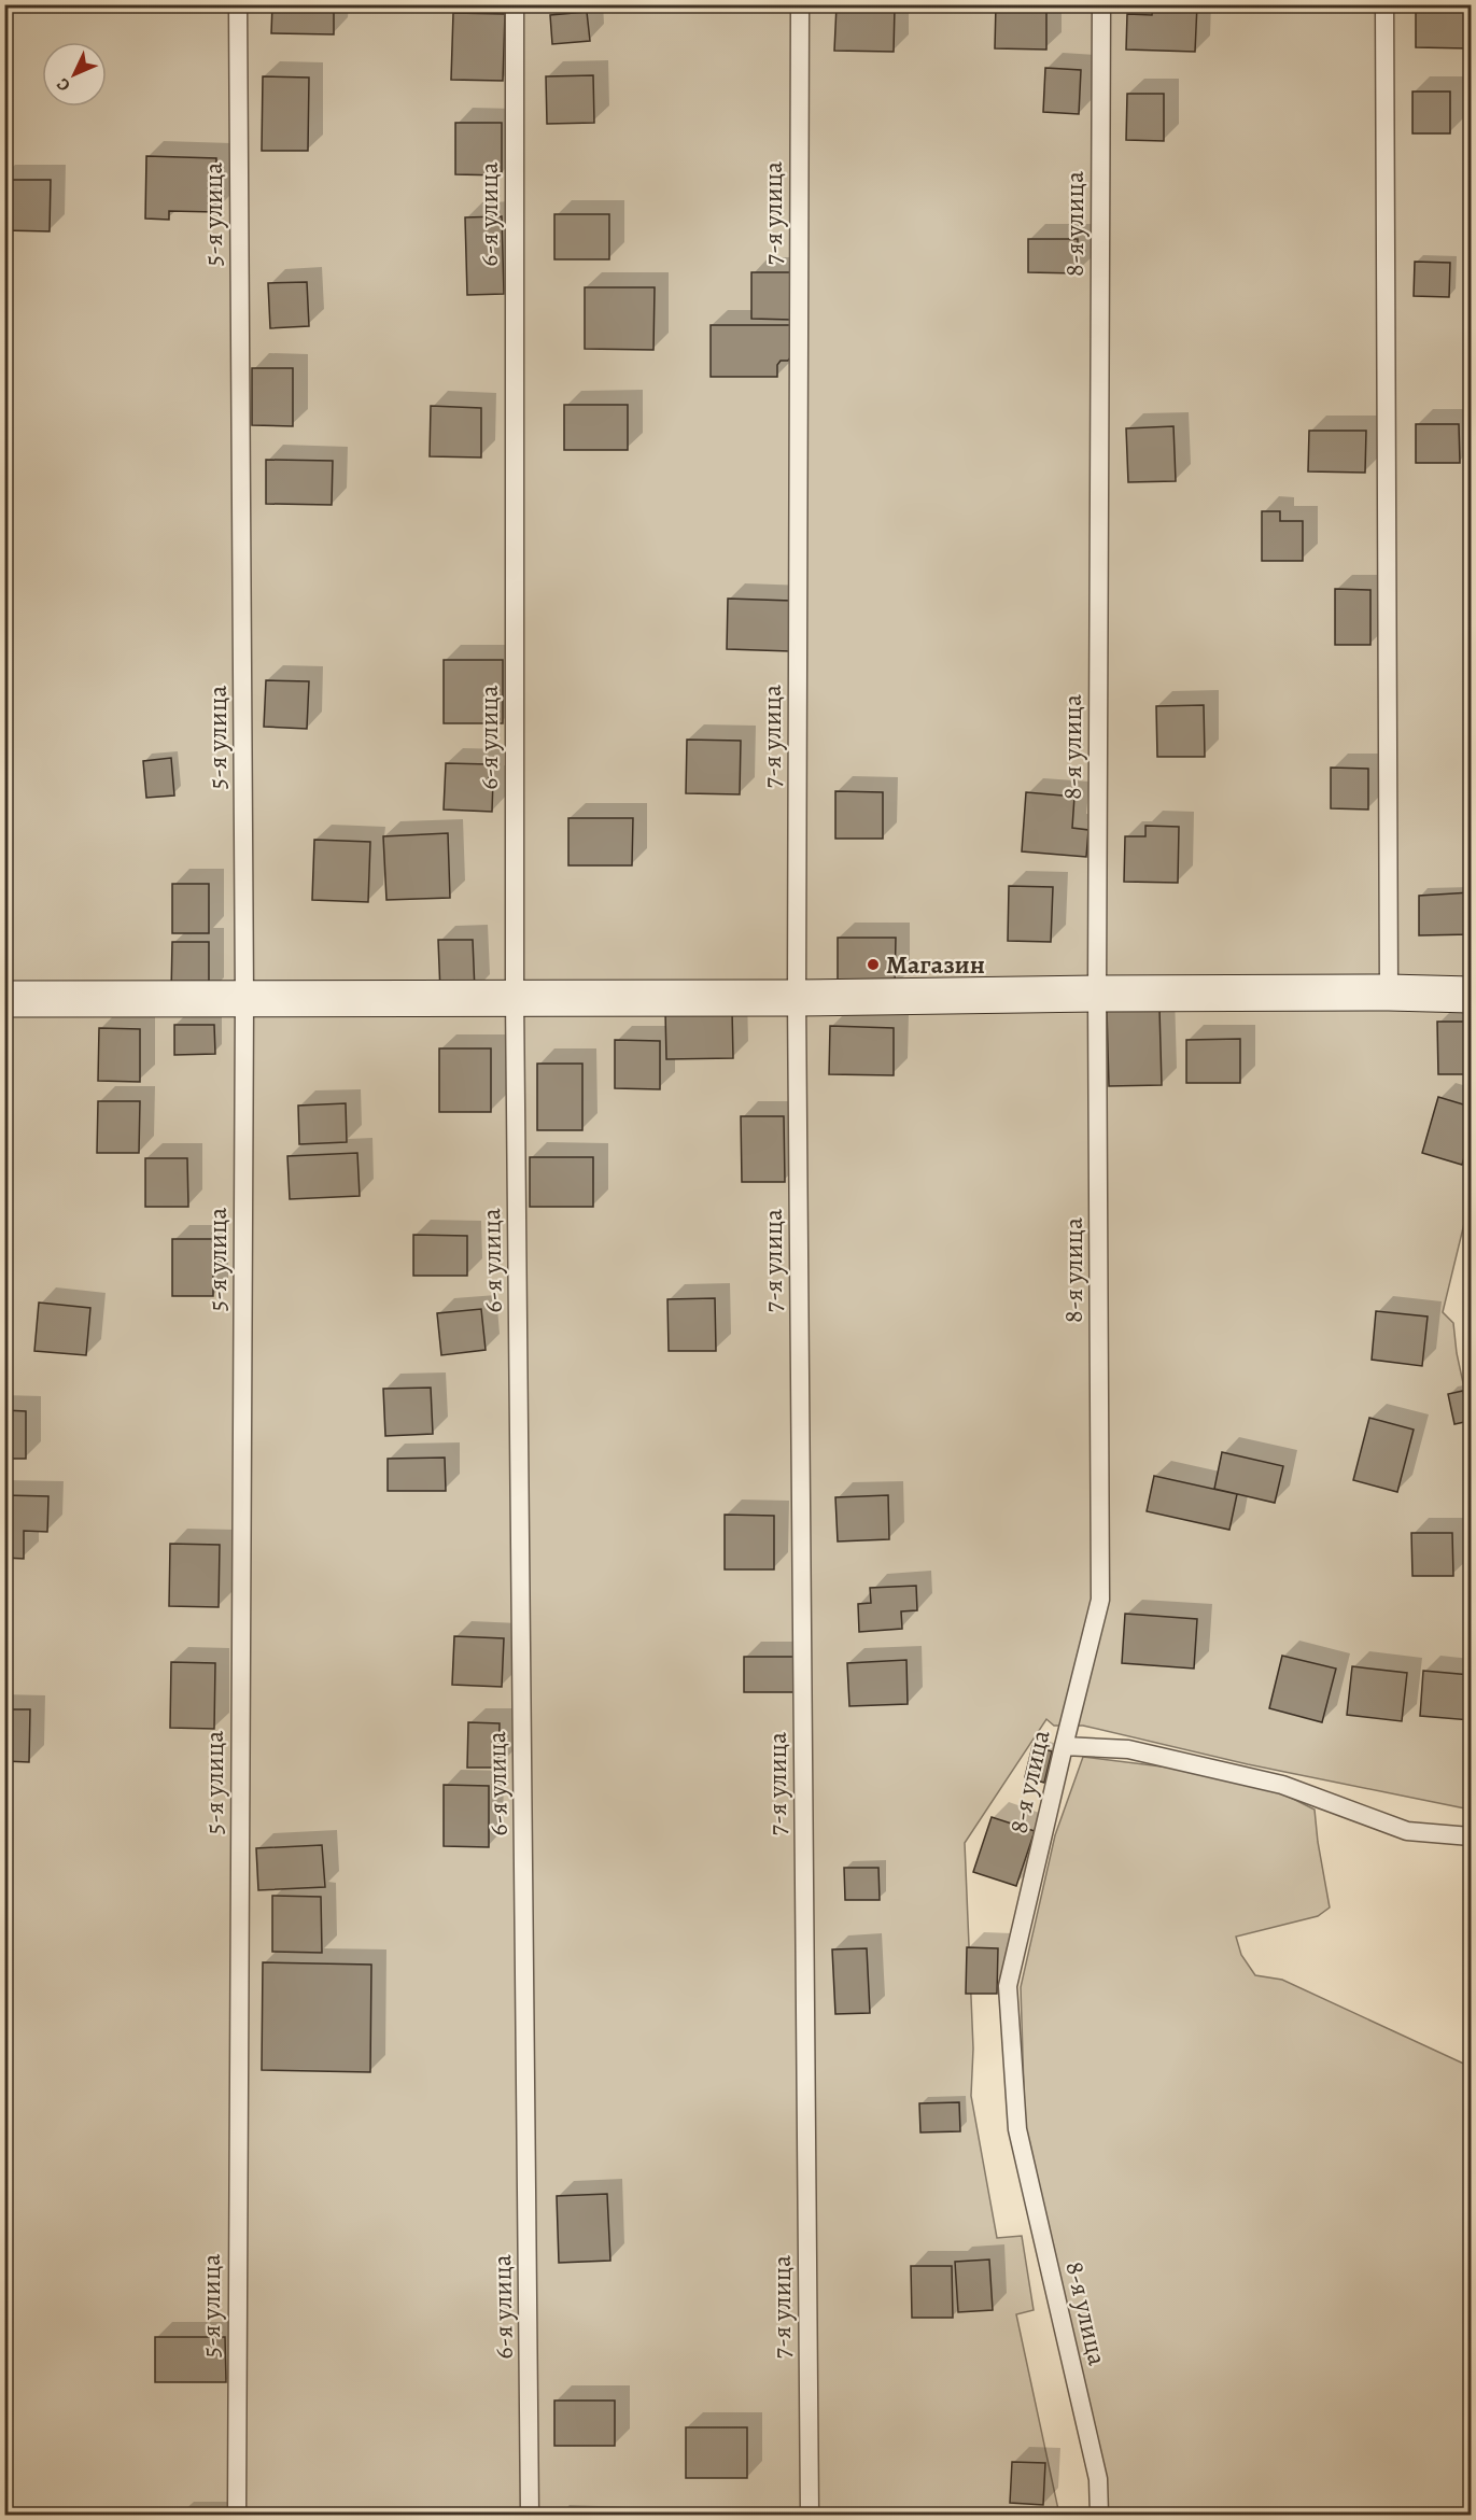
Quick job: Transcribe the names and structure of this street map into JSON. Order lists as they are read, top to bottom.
{
  "streets": {
    "lane": [
      "7-я улица",
      "5-я улица",
      "6-я улица",
      "8-я улица"
    ]
  },
  "places": ["Магазин"],
  "north": "bottom left"
}
